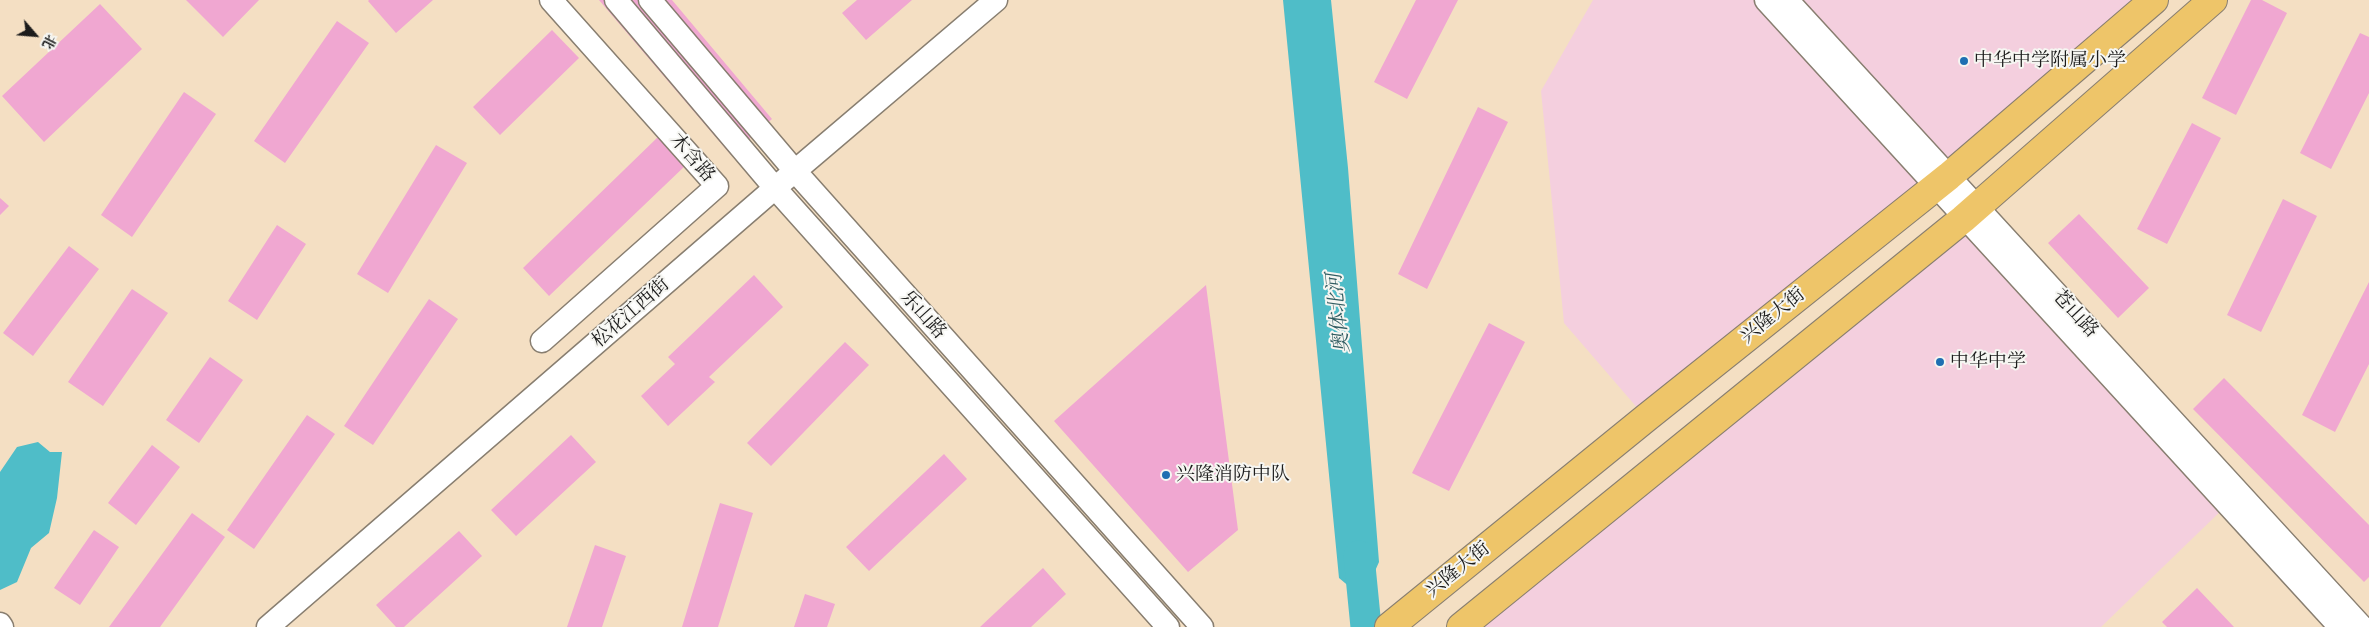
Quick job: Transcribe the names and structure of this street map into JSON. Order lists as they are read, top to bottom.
{
  "streets": {
    "main road": ["兴隆大街"],
    "street": [
      "木含路",
      "松花江西街",
      "苍山路",
      "乐山路"
    ]
  },
  "crossings": [
    ["松花江西街", "乐山路"],
    ["苍山路", "兴隆大街"]
  ],
  "water": ["奥体北河"],
  "places": ["中华中学附属小学", "中华中学", "兴隆消防中队"],
  "north": "bottom right"
}
